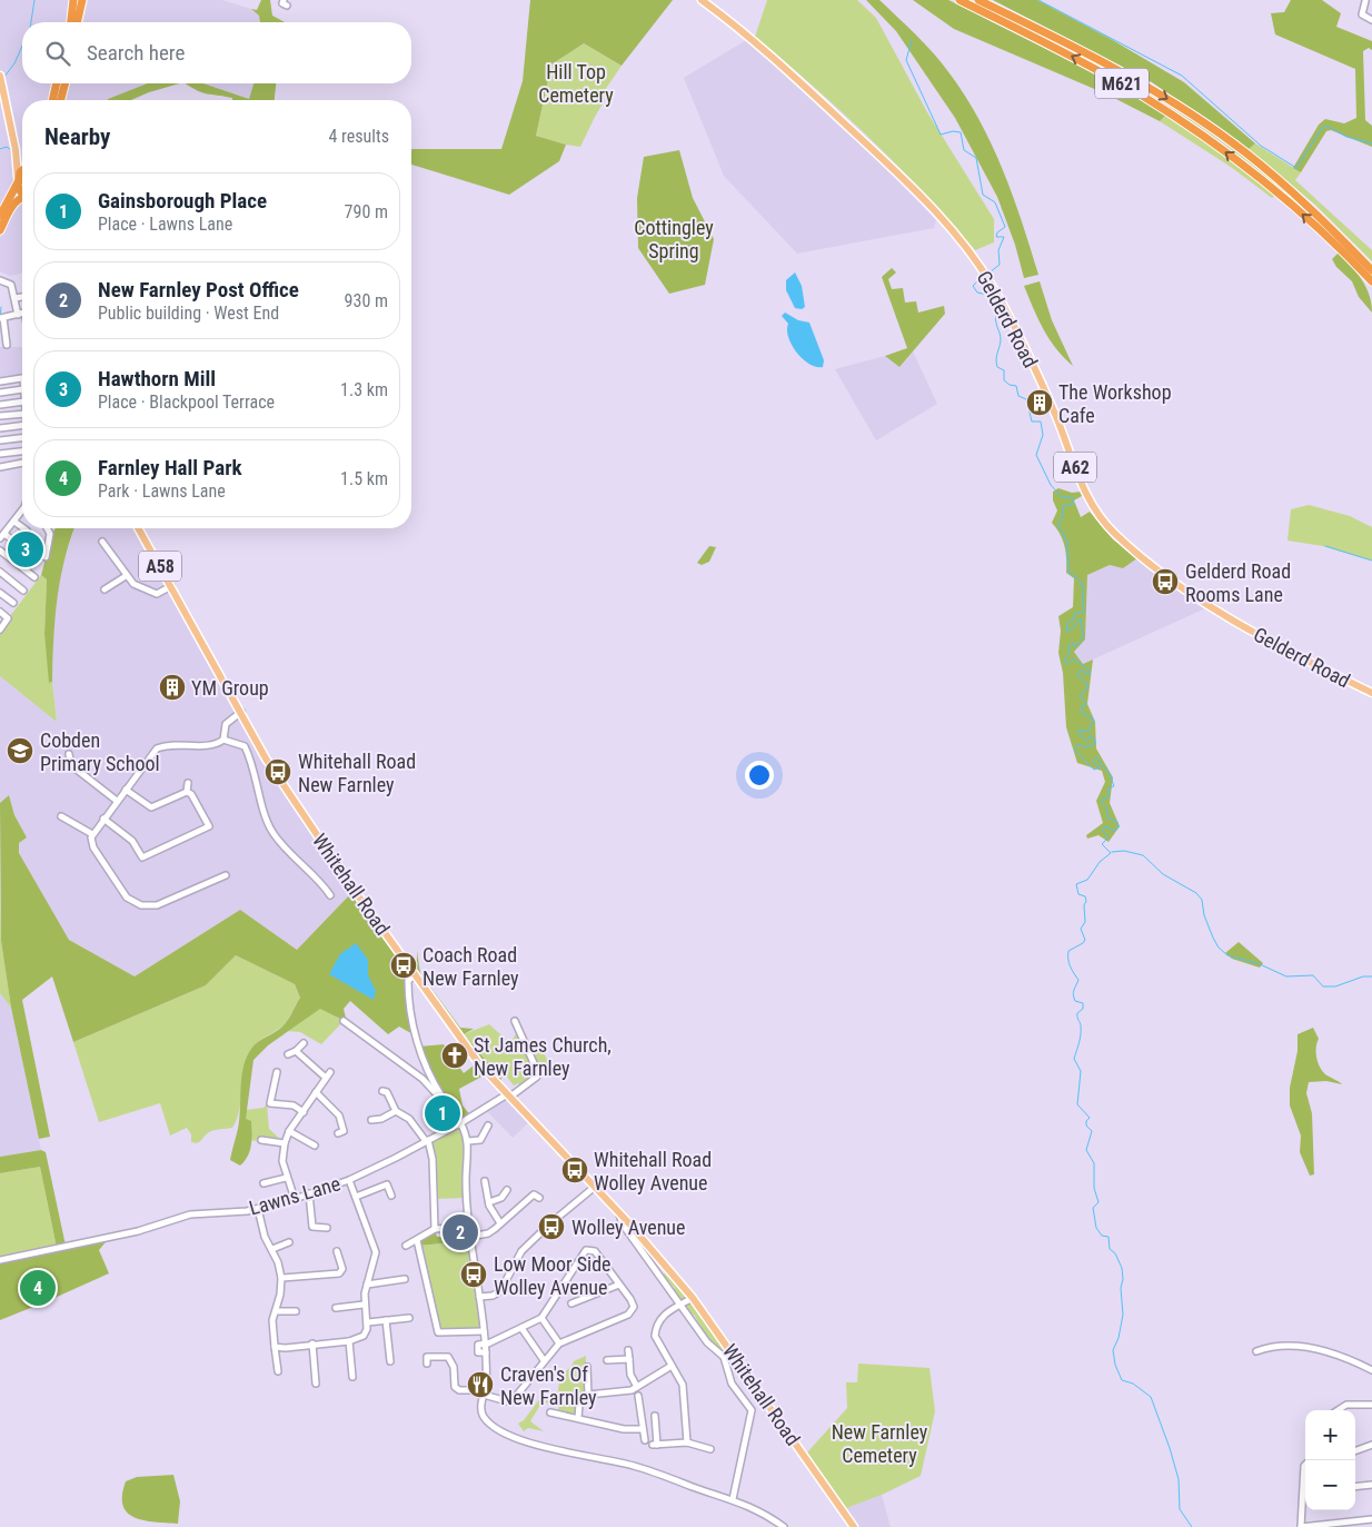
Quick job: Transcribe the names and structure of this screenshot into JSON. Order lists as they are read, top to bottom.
{
  "streets": {
    "highway": ["M621"],
    "main road": [
      "Gelderd Road",
      "A62",
      "A58",
      "Whitehall Road"
    ],
    "street": ["Lawns Lane"]
  },
  "crossings": [
    ["Whitehall Road", "Lawns Lane"]
  ],
  "parks": ["Hill Top Cemetery", "Cottingley Spring", "New Farnley Cemetery"],
  "places": {
    "building": ["The Workshop Cafe", "YM Group"],
    "bus stop": [
      "Gelderd Road Rooms Lane",
      "Whitehall Road New Farnley",
      "Coach Road New Farnley",
      "Whitehall Road Wolley Avenue",
      "Wolley Avenue",
      "Low Moor Side Wolley Avenue"
    ],
    "school or university": ["Cobden Primary School"],
    "church": ["St James Church, New Farnley"],
    "restaurant": ["Craven's Of New Farnley"]
  },
  "page": {
    "search": "Search here",
    "heading": ["Nearby", "4 results"],
    "list": [
      {
        "mark": "1",
        "name": "Gainsborough Place",
        "note": "Place · Lawns Lane",
        "value": "790 m"
      },
      {
        "mark": "2",
        "name": "New Farnley Post Office",
        "note": "Public building · West End",
        "value": "930 m"
      },
      {
        "mark": "3",
        "name": "Hawthorn Mill",
        "note": "Place · Blackpool Terrace",
        "value": "1.3 km"
      },
      {
        "mark": "4",
        "name": "Farnley Hall Park",
        "note": "Park · Lawns Lane",
        "value": "1.5 km"
      }
    ],
    "pins": [
      "3",
      "1",
      "2",
      "4"
    ],
    "map_buttons": ["+", "−"]
  }
}
